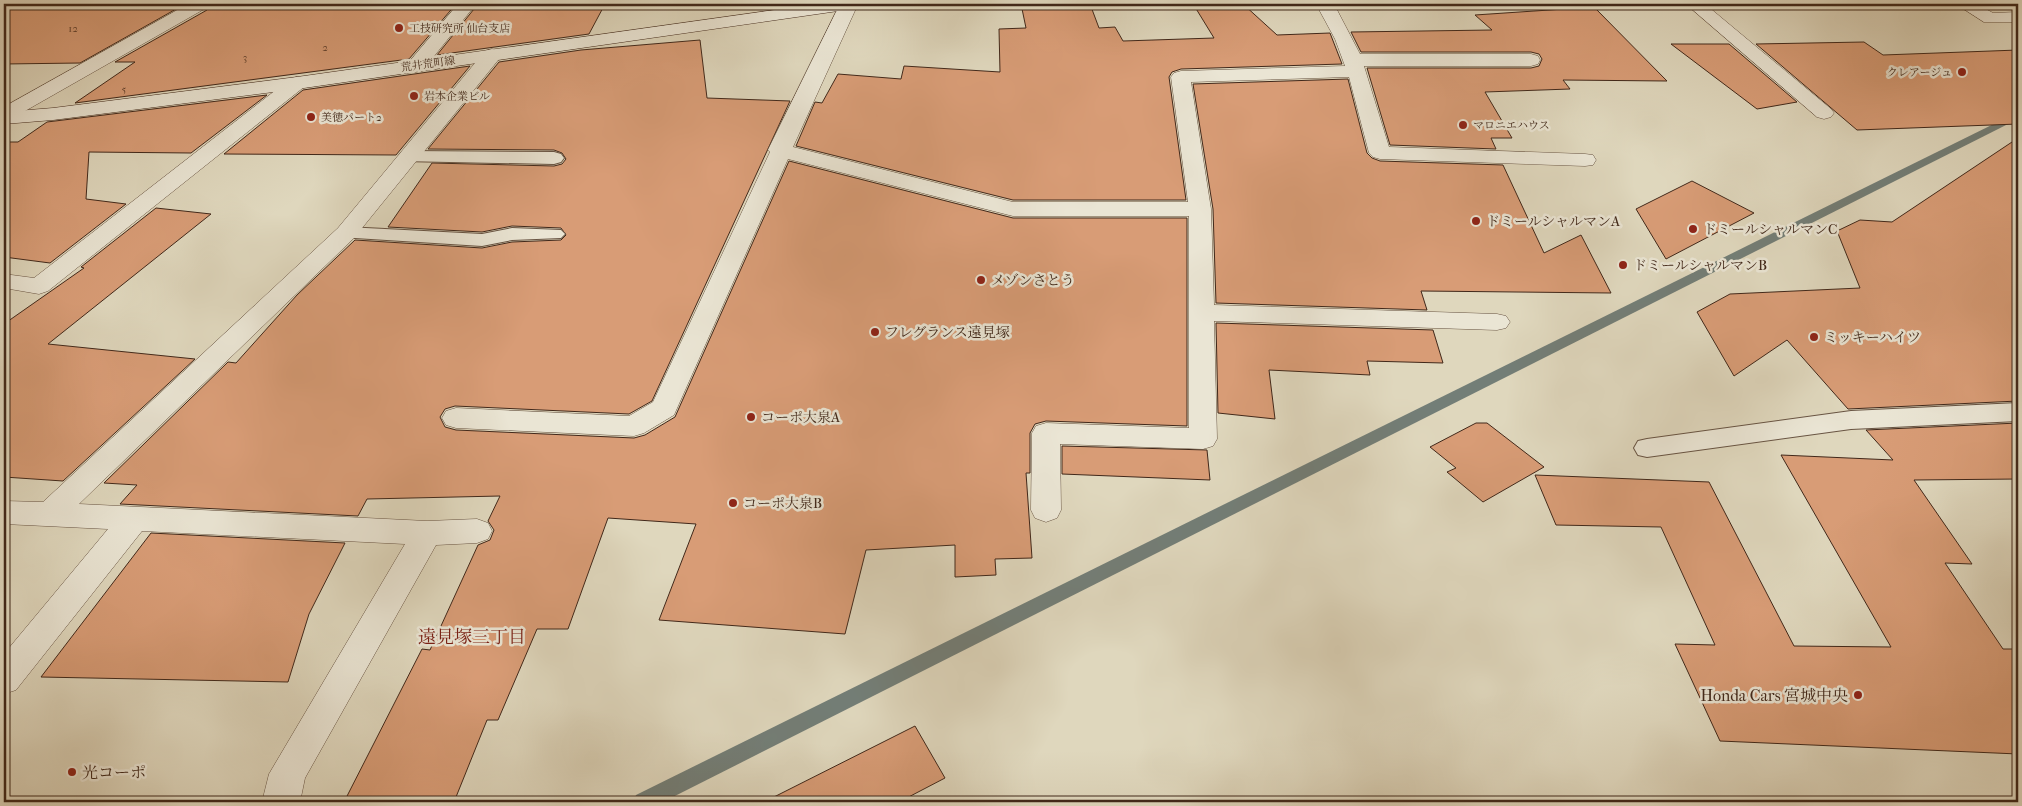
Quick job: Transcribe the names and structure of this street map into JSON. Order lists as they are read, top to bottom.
{
  "streets": {
    "street": ["荒井荒町線"]
  },
  "districts": ["遠見塚三丁目"],
  "places": [
    "工技研究所 仙台支店",
    "クレアージュ",
    "岩本企業ビル",
    "美徳パート2",
    "マロニエハウス",
    "ドミールシャルマンA",
    "ドミールシャルマンC",
    "ドミールシャルマンB",
    "メゾンさとう",
    "フレグランス遠見塚",
    "ミッキーハイツ",
    "コーポ大泉A",
    "コーポ大泉B",
    "Honda Cars 宮城中央",
    "光コーポ"
  ],
  "house_numbers": [
    "12",
    "2",
    "3",
    "5"
  ]
}
